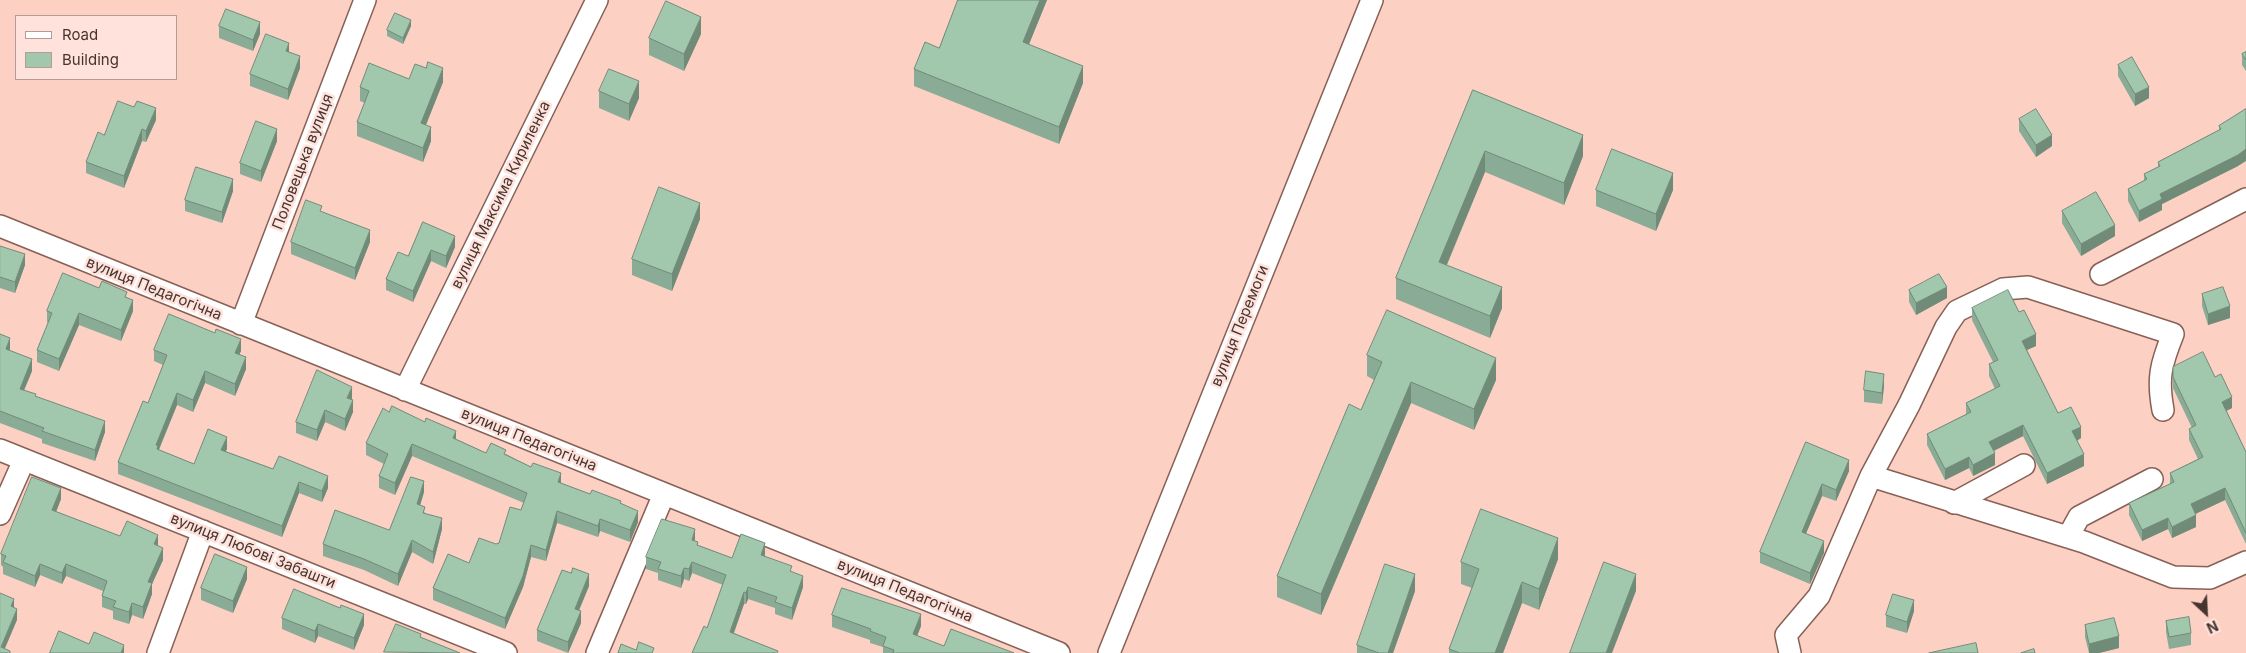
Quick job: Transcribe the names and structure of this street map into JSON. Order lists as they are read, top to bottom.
{
  "streets": {
    "street": [
      "Половецька вулиця",
      "вулиця Максима Кириленка",
      "вулиця Педагогічна",
      "вулиця Перемоги",
      "вулиця Любові Забашти"
    ]
  },
  "crossings": [
    ["Половецька вулиця", "вулиця Педагогічна"],
    ["вулиця Максима Кириленка", "вулиця Педагогічна"]
  ],
  "legend": ["Road", "Building"],
  "north": "bottom right"
}
